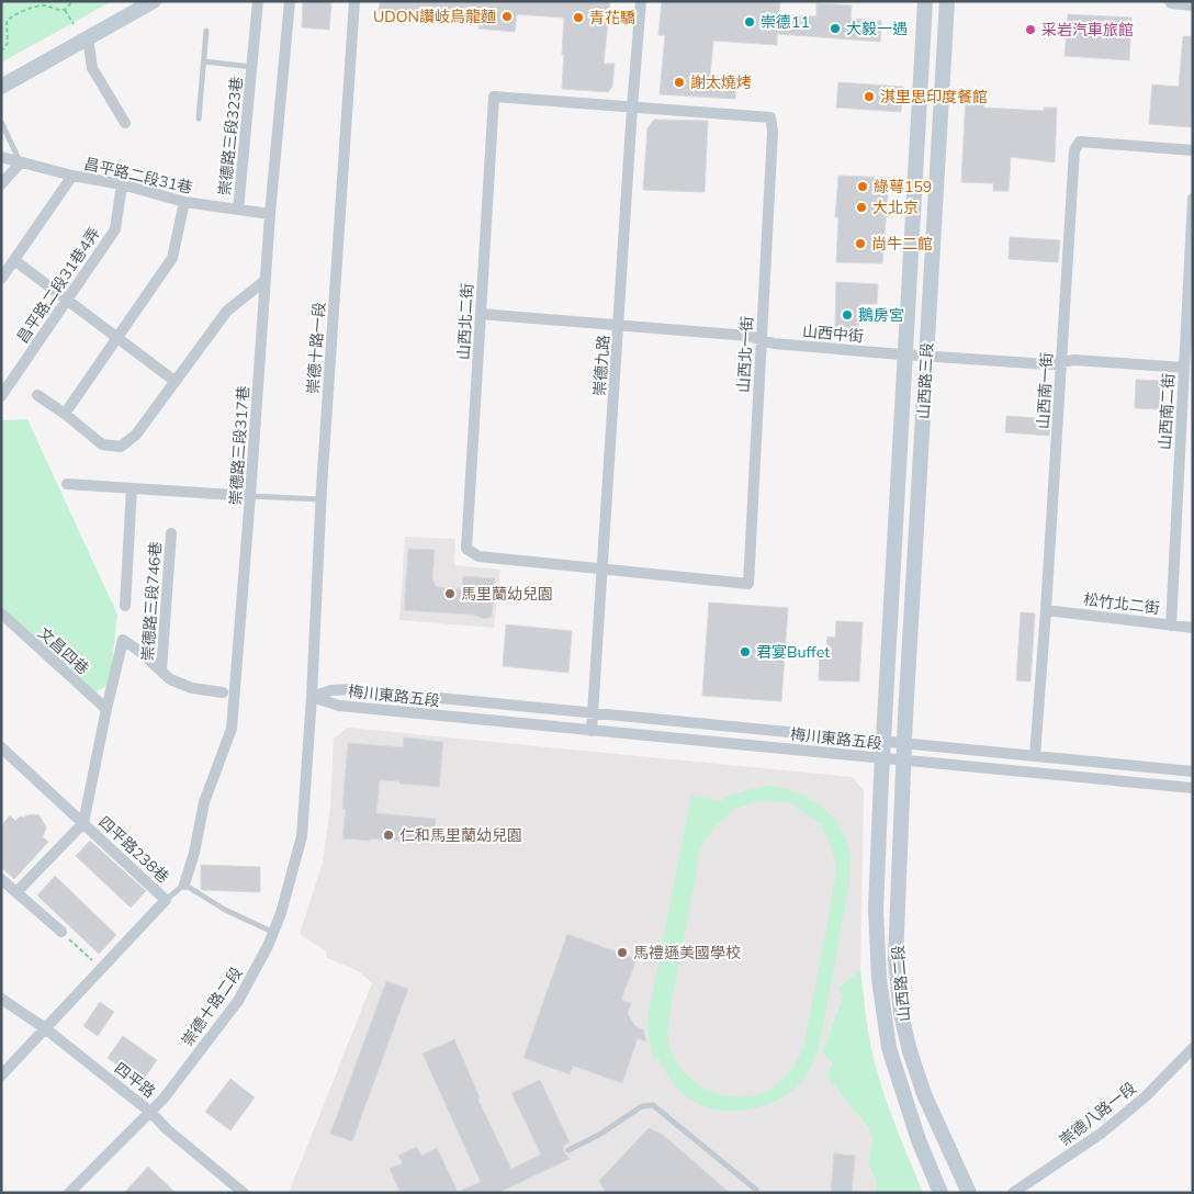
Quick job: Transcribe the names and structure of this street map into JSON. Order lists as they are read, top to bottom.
{
  "streets": {
    "street": [
      "崇德路三段323巷",
      "昌平路二段31巷",
      "昌平路二段31巷4弄",
      "山西北二街",
      "山西中街",
      "崇德十路一段",
      "山西北一街",
      "崇德九路",
      "山西路三段",
      "山西南一街",
      "山西南二街",
      "崇德路三段317巷",
      "崇德路三段746巷",
      "松竹北二街",
      "文昌四巷",
      "梅川東路五段",
      "四平路238巷",
      "山西路二段",
      "崇德十路二段",
      "四平路",
      "崇德八路一段"
    ]
  },
  "crossings": [
    ["崇德路三段323巷", "昌平路二段31巷"],
    ["昌平路二段31巷", "昌平路二段31巷4弄"],
    ["昌平路二段31巷", "崇德路三段317巷"],
    ["山西北二街", "山西中街"],
    ["山西北二街", "山西北一街"],
    ["山西北二街", "崇德九路"],
    ["山西中街", "山西北一街"],
    ["山西中街", "崇德九路"],
    ["山西中街", "山西路三段"],
    ["山西中街", "山西南一街"],
    ["山西中街", "山西南二街"],
    ["崇德十路一段", "梅川東路五段"],
    ["崇德十路一段", "崇德十路二段"],
    ["山西北一街", "崇德九路"],
    ["崇德九路", "梅川東路五段"],
    ["山西路三段", "梅川東路五段"],
    ["山西路三段", "山西路二段"],
    ["山西南一街", "松竹北二街"],
    ["山西南一街", "梅川東路五段"],
    ["山西南二街", "松竹北二街"],
    ["梅川東路五段", "山西路二段"],
    ["梅川東路五段", "崇德十路二段"],
    ["四平路238巷", "四平路"],
    ["崇德十路二段", "四平路"]
  ],
  "places": [
    "UDON讚岐烏龍麵",
    "青花驕",
    "崇德11",
    "大毅一遇",
    "采岩汽車旅館",
    "謝太燒烤",
    "淇里思印度餐館",
    "綠萼159",
    "大北京",
    "尚牛二館",
    "鵝房宮",
    "馬里蘭幼兒園",
    "君宴Buffet",
    "仁和馬里蘭幼兒園",
    "馬禮遜美國學校"
  ]
}
